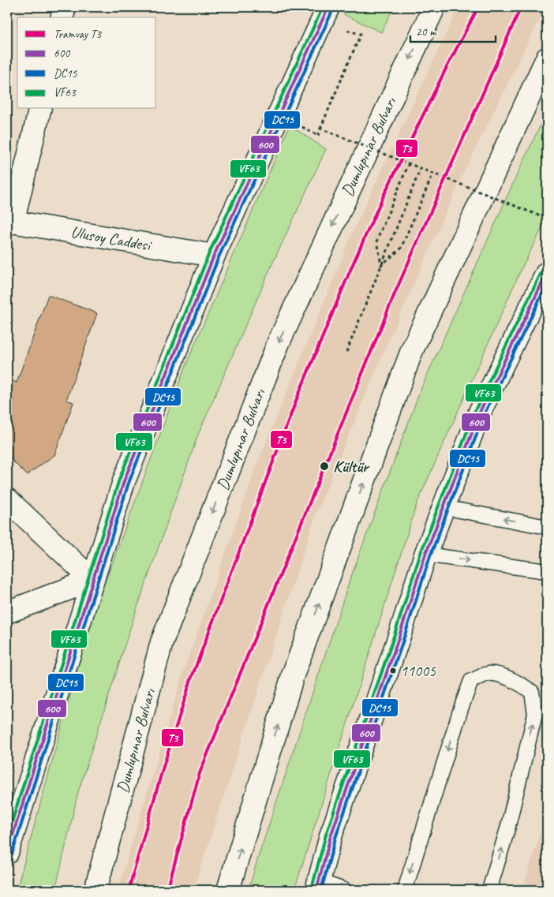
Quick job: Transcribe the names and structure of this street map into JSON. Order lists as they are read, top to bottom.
{
  "streets": {
    "main road": ["Dumlupınar Bulvarı", "Ulusoy Caddesi"]
  },
  "places": ["Kültür", "11005"],
  "lines": [
    "tram line T3",
    "transit line 600",
    "transit line VF63",
    "transit line DC15"
  ],
  "legend": [
    "Tramvay T3",
    "600",
    "DC15",
    "VF63"
  ],
  "scale_bar": "20 m"
}
